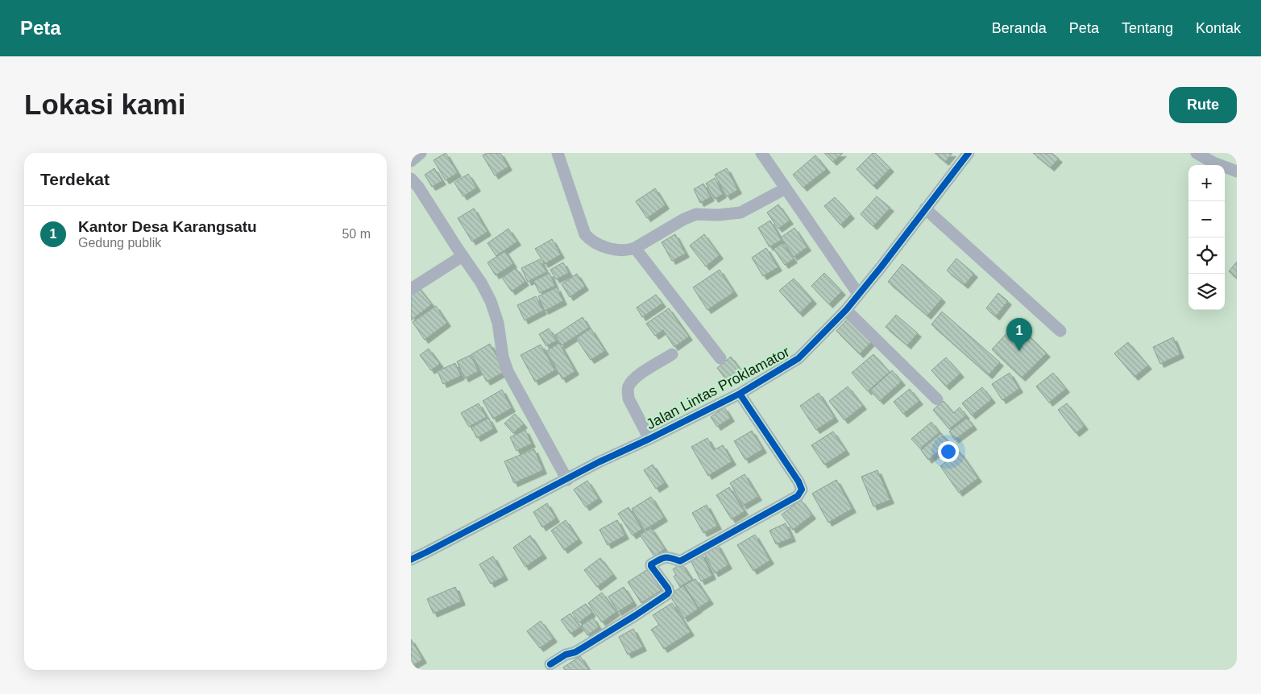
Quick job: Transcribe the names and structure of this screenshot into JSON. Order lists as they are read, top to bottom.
{
  "streets": {
    "street": ["Jalan Lintas Proklamator"]
  },
  "page": {
    "header": "Peta",
    "nav": [
      "Beranda",
      "Peta",
      "Tentang",
      "Kontak"
    ],
    "buttons": "Rute",
    "title": "Lokasi kami",
    "heading": "Terdekat",
    "map_buttons": ["+", "−"],
    "list": [
      {
        "mark": "1",
        "name": "Kantor Desa Karangsatu",
        "note": "Gedung publik",
        "value": "50 m"
      }
    ],
    "pins": "1"
  }
}
